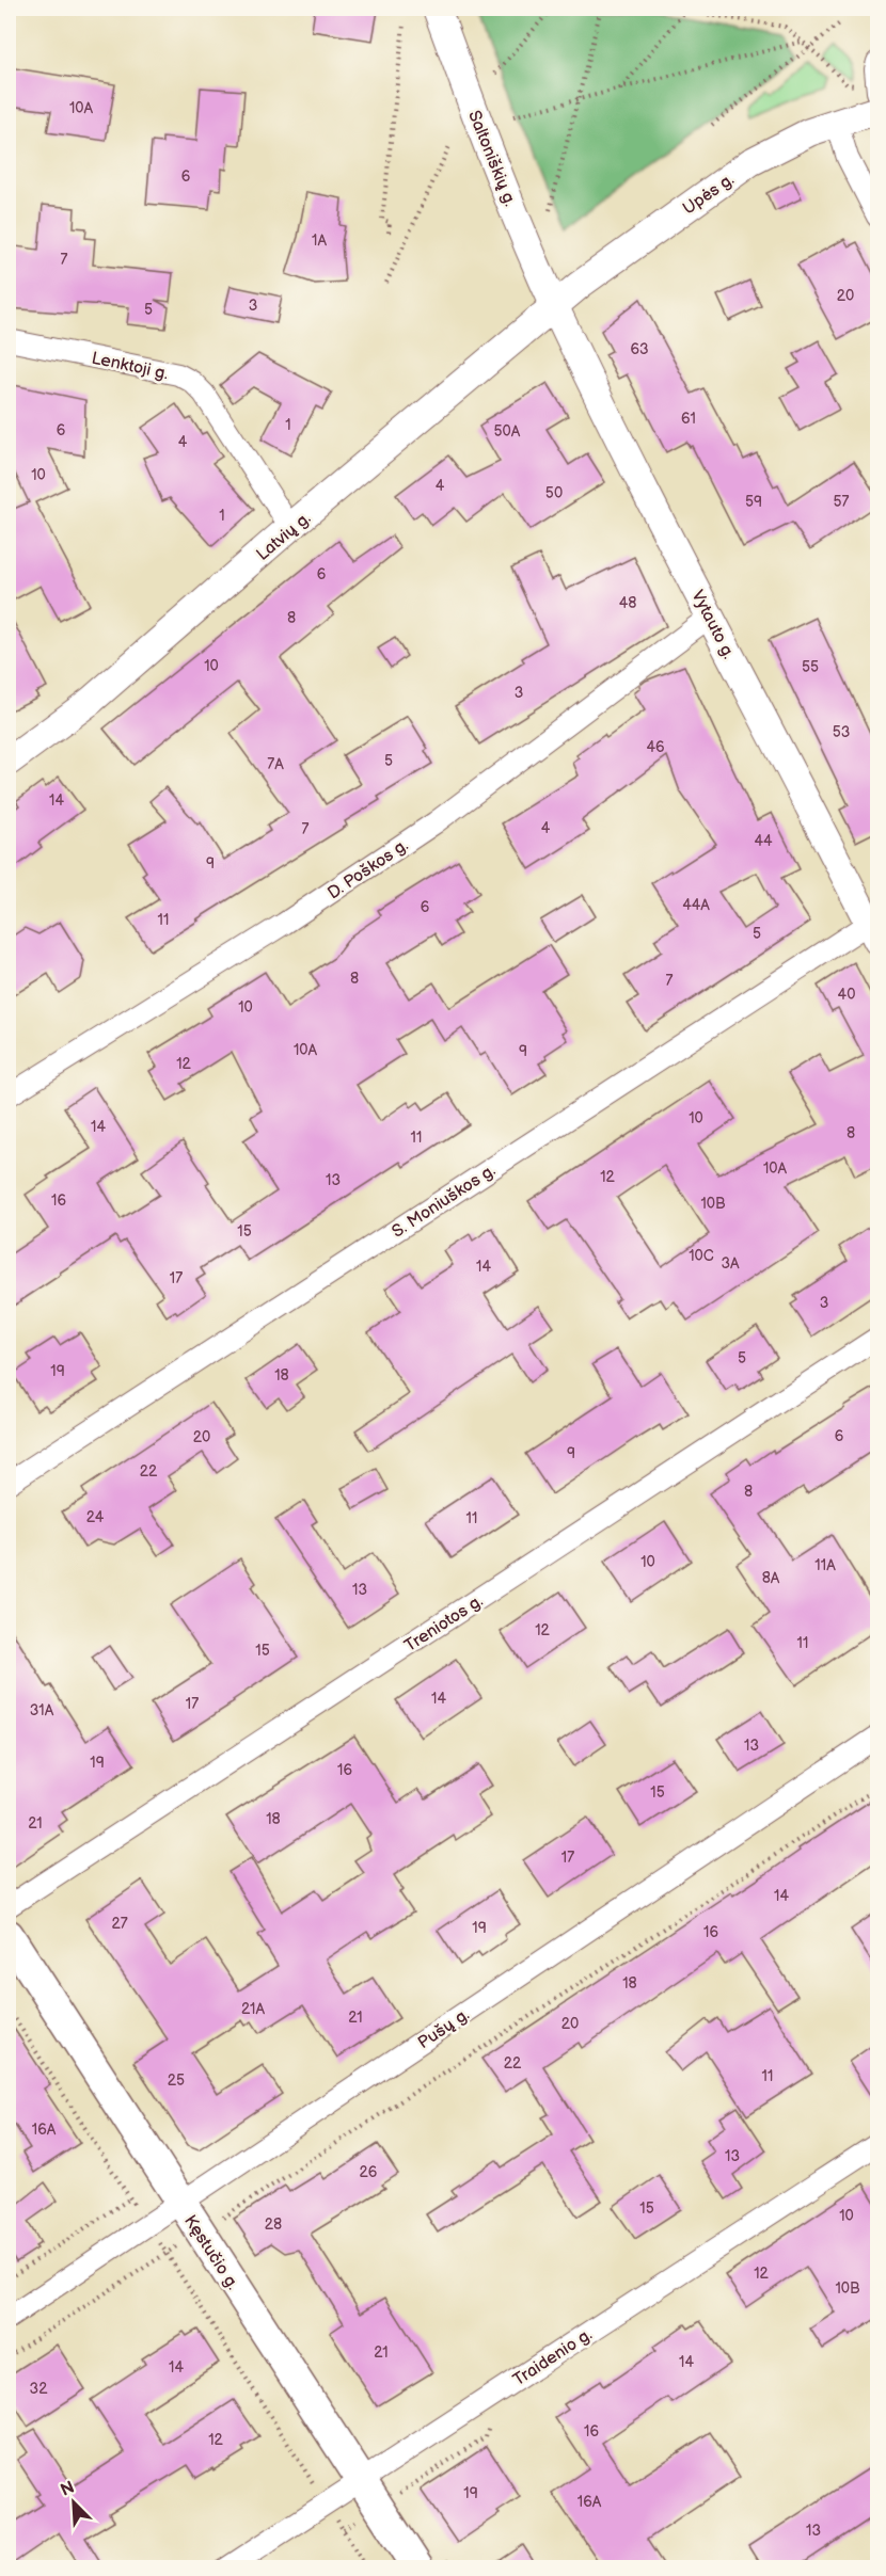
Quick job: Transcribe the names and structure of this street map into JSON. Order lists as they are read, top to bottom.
{
  "streets": {
    "main road": ["Kęstučio g."],
    "street": [
      "Saltoniškių g.",
      "Upės g.",
      "Lenktoji g.",
      "Latvių g.",
      "Vytauto g.",
      "D. Poškos g.",
      "S. Moniuškos g.",
      "Treniotos g.",
      "Pušų g.",
      "Traidenio g."
    ]
  },
  "crossings": [
    ["Saltoniškių g.", "Upės g."],
    ["Saltoniškių g.", "Latvių g."],
    ["Saltoniškių g.", "Vytauto g."],
    ["Upės g.", "Latvių g."],
    ["Upės g.", "Vytauto g."],
    ["Lenktoji g.", "Latvių g."],
    ["Latvių g.", "Vytauto g."],
    ["Vytauto g.", "D. Poškos g."],
    ["Vytauto g.", "S. Moniuškos g."],
    ["Pušų g.", "Kęstučio g."],
    ["Kęstučio g.", "Traidenio g."]
  ],
  "house_numbers": [
    "10A",
    "6",
    "1A",
    "7",
    "20",
    "3",
    "5",
    "63",
    "61",
    "1",
    "6",
    "50A",
    "4",
    "10",
    "4",
    "50",
    "59",
    "57",
    "1",
    "6",
    "48",
    "8",
    "10",
    "55",
    "3",
    "53",
    "46",
    "5",
    "7A",
    "14",
    "4",
    "7",
    "44",
    "9",
    "44A",
    "6",
    "11",
    "5",
    "8",
    "7",
    "40",
    "10",
    "10A",
    "9",
    "12",
    "10",
    "14",
    "8",
    "11",
    "10A",
    "12",
    "13",
    "16",
    "10B",
    "15",
    "10C",
    "3A",
    "14",
    "17",
    "3",
    "5",
    "19",
    "18",
    "6",
    "20",
    "9",
    "22",
    "8",
    "24",
    "11",
    "10",
    "11A",
    "8A",
    "13",
    "12",
    "11",
    "15",
    "14",
    "17",
    "31A",
    "13",
    "19",
    "16",
    "15",
    "18",
    "21",
    "17",
    "14",
    "27",
    "19",
    "16",
    "18",
    "21A",
    "21",
    "20",
    "22",
    "11",
    "25",
    "16A",
    "13",
    "26",
    "15",
    "10",
    "28",
    "12",
    "10B",
    "21",
    "14",
    "14",
    "32",
    "16",
    "12",
    "19",
    "16A",
    "13"
  ],
  "north": "top left"
}
